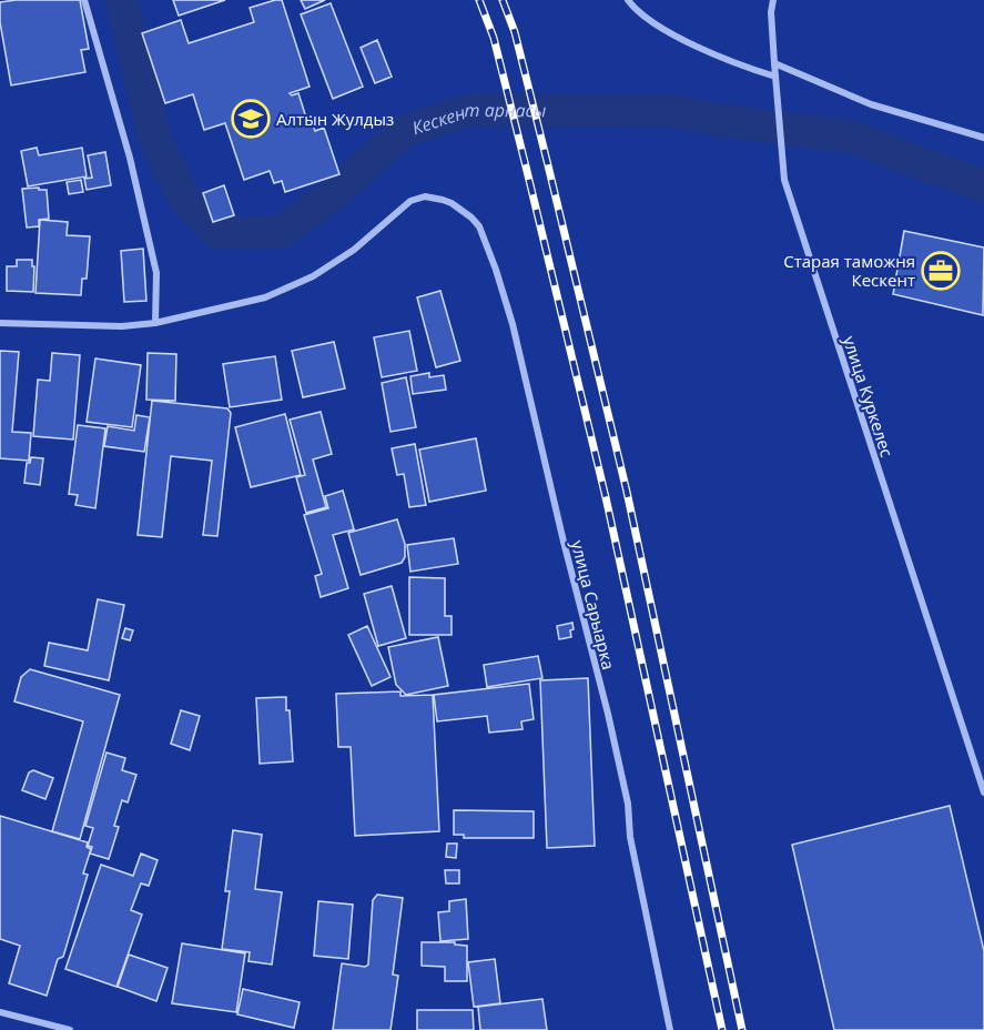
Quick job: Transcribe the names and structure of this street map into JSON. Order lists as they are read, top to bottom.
{
  "streets": {
    "street": ["улица Куркелес", "улица Сарыарка"]
  },
  "water": ["Кескент арнасы"],
  "places": {
    "school or university": ["Алтын Жулдыз"],
    "office": ["Старая таможня Кескент"]
  }
}
